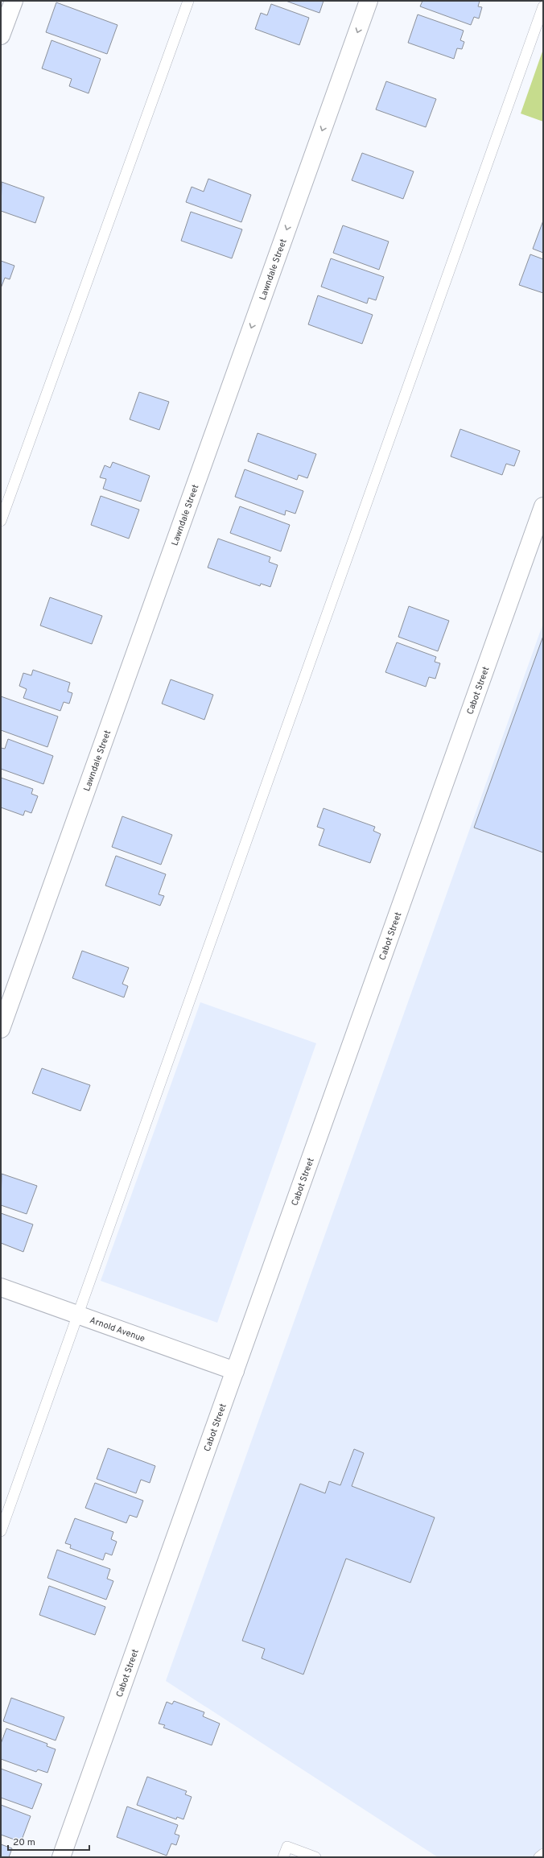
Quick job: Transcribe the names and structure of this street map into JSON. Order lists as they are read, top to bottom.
{
  "streets": {
    "street": ["Lawndale Street", "Cabot Street", "Arnold Avenue"]
  },
  "crossings": [
    ["Cabot Street", "Arnold Avenue"]
  ],
  "one_way": ["Lawndale Street"],
  "scale_bar": "20 m"
}
